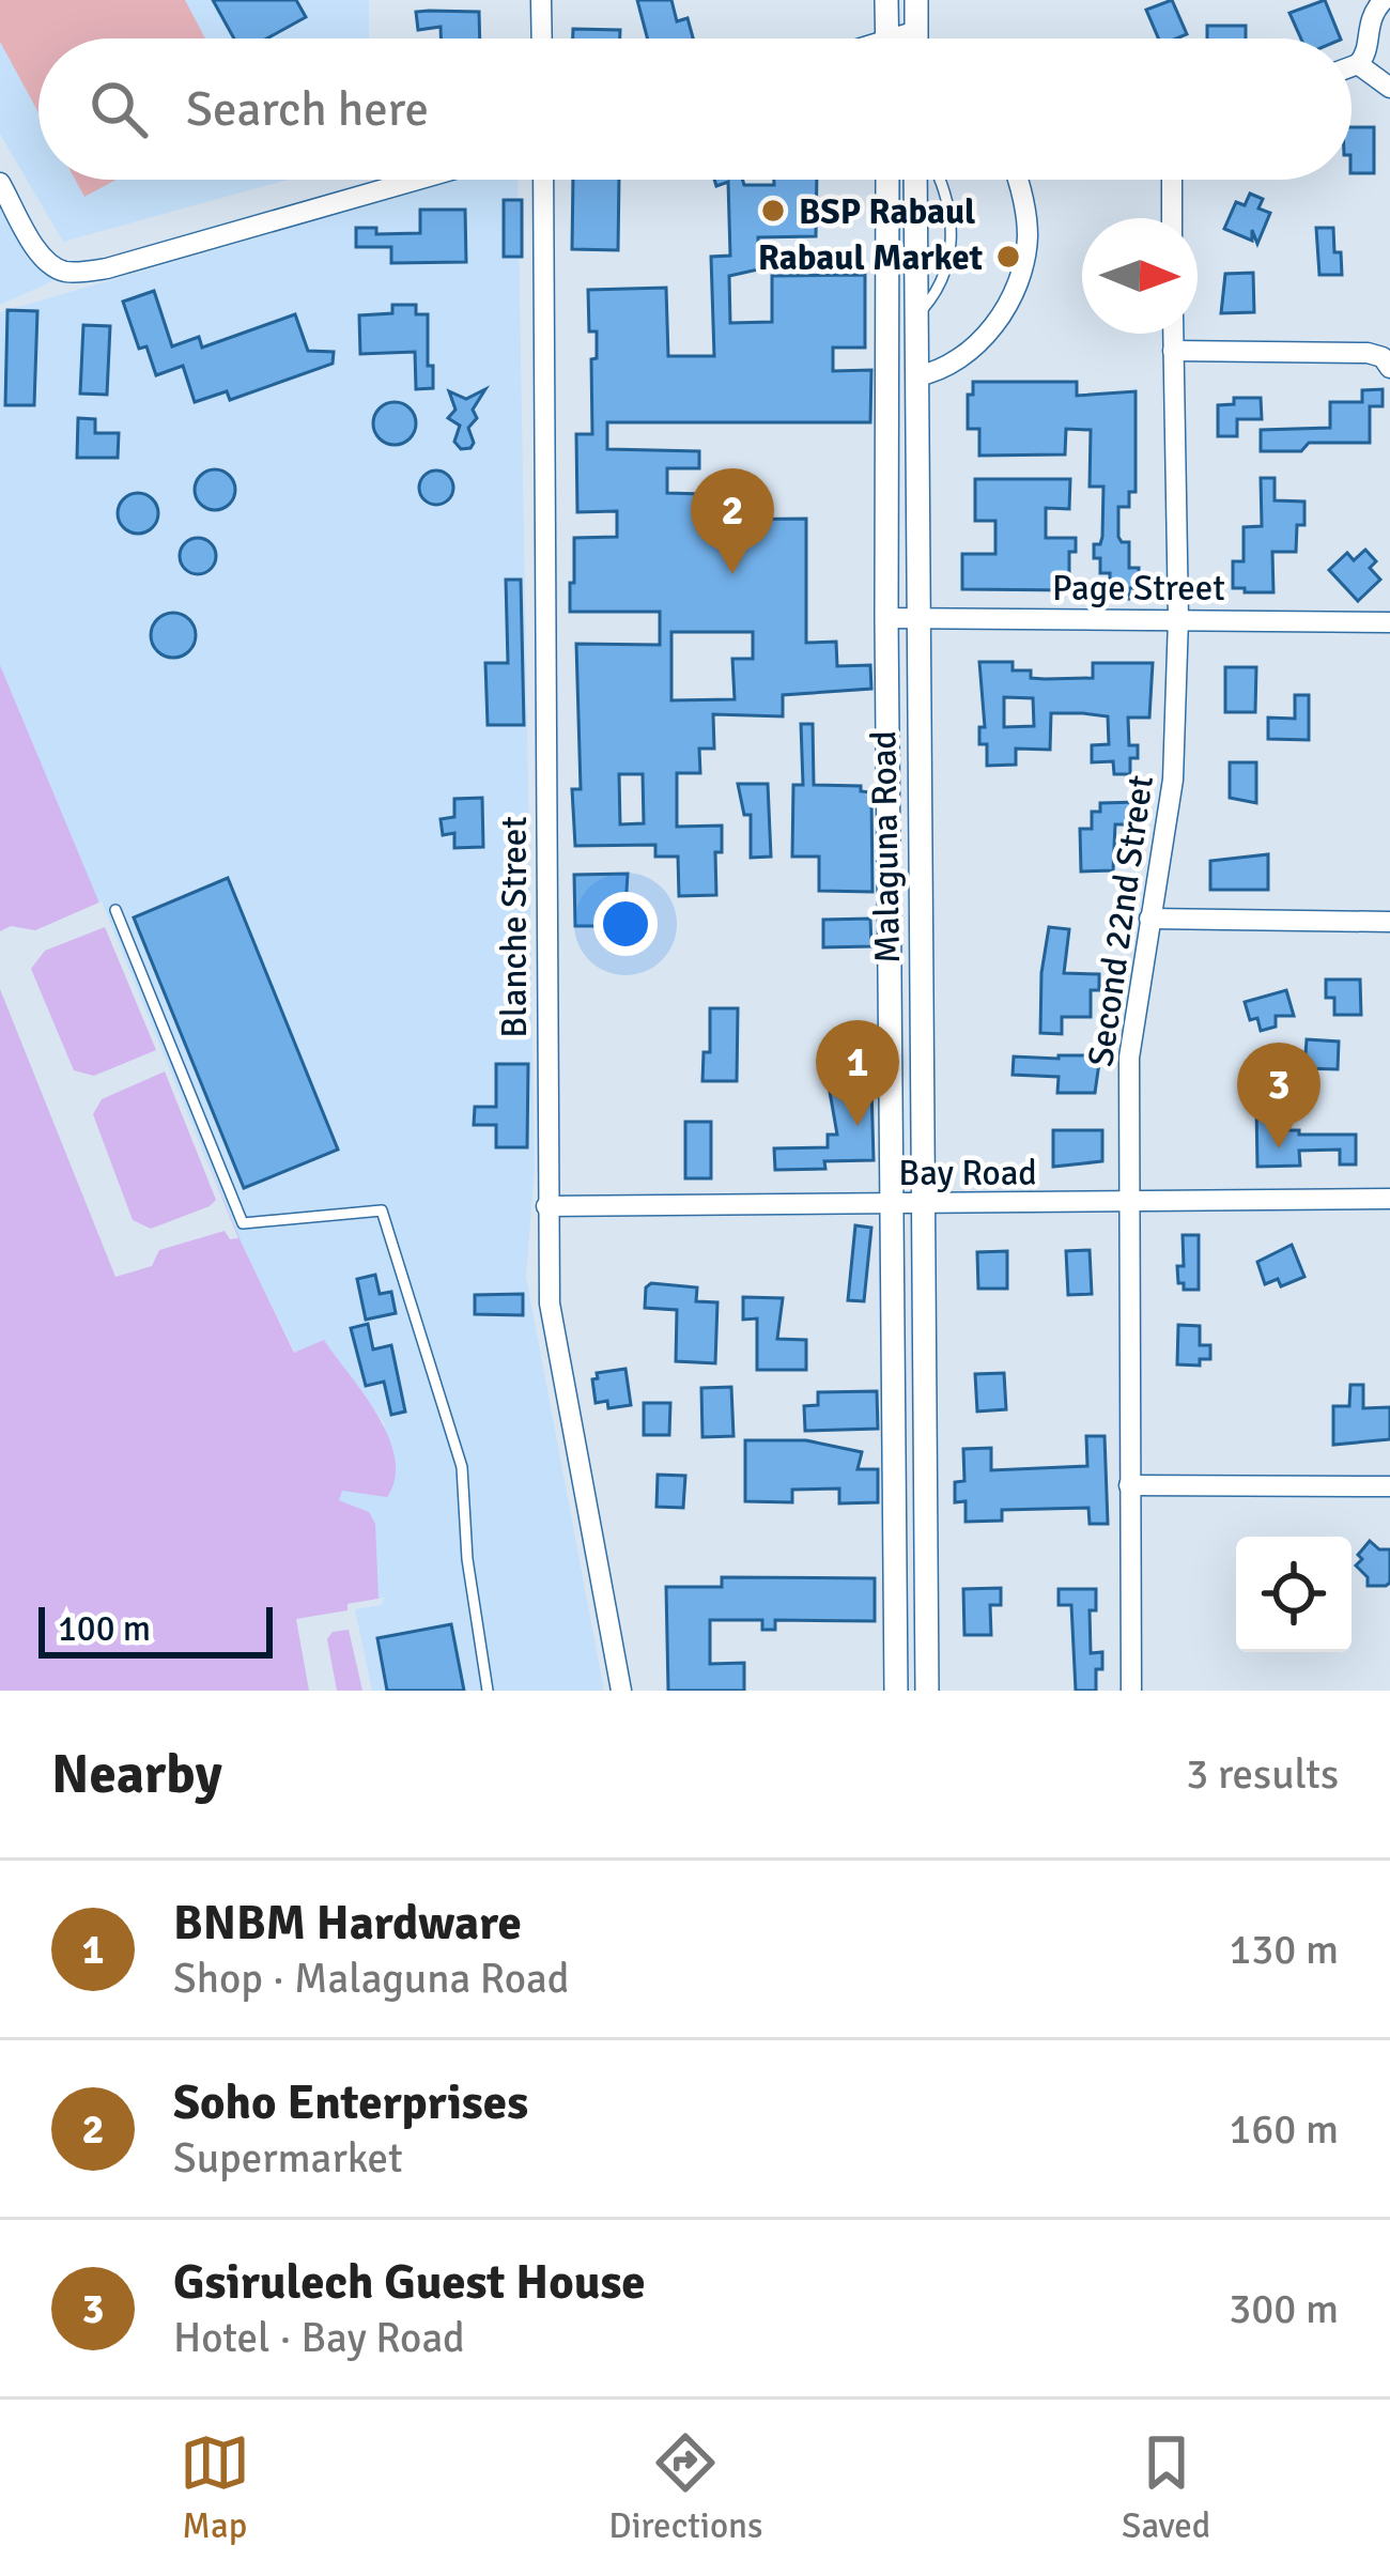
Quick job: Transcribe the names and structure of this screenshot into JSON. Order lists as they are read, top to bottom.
{
  "streets": {
    "street": [
      "Page Street",
      "Malaguna Road",
      "Second 22nd Street",
      "Blanche Street",
      "Bay Road"
    ]
  },
  "crossings": [
    ["Page Street", "Malaguna Road"],
    ["Page Street", "Second 22nd Street"],
    ["Malaguna Road", "Bay Road"],
    ["Second 22nd Street", "Bay Road"],
    ["Blanche Street", "Bay Road"]
  ],
  "places": ["BSP Rabaul", "Rabaul Market"],
  "scale_bar": "100 m",
  "north": "right",
  "page": {
    "search": "Search here",
    "pins": ["2", "1", "3"],
    "scale": "100 m",
    "heading": ["Nearby", "3 results"],
    "list": [
      {
        "mark": "1",
        "name": "BNBM Hardware",
        "note": "Shop · Malaguna Road",
        "value": "130 m"
      },
      {
        "mark": "2",
        "name": "Soho Enterprises",
        "note": "Supermarket",
        "value": "160 m"
      },
      {
        "mark": "3",
        "name": "Gsirulech Guest House",
        "note": "Hotel · Bay Road",
        "value": "300 m"
      }
    ],
    "nav": ["Map", "Directions", "Saved"]
  }
}
